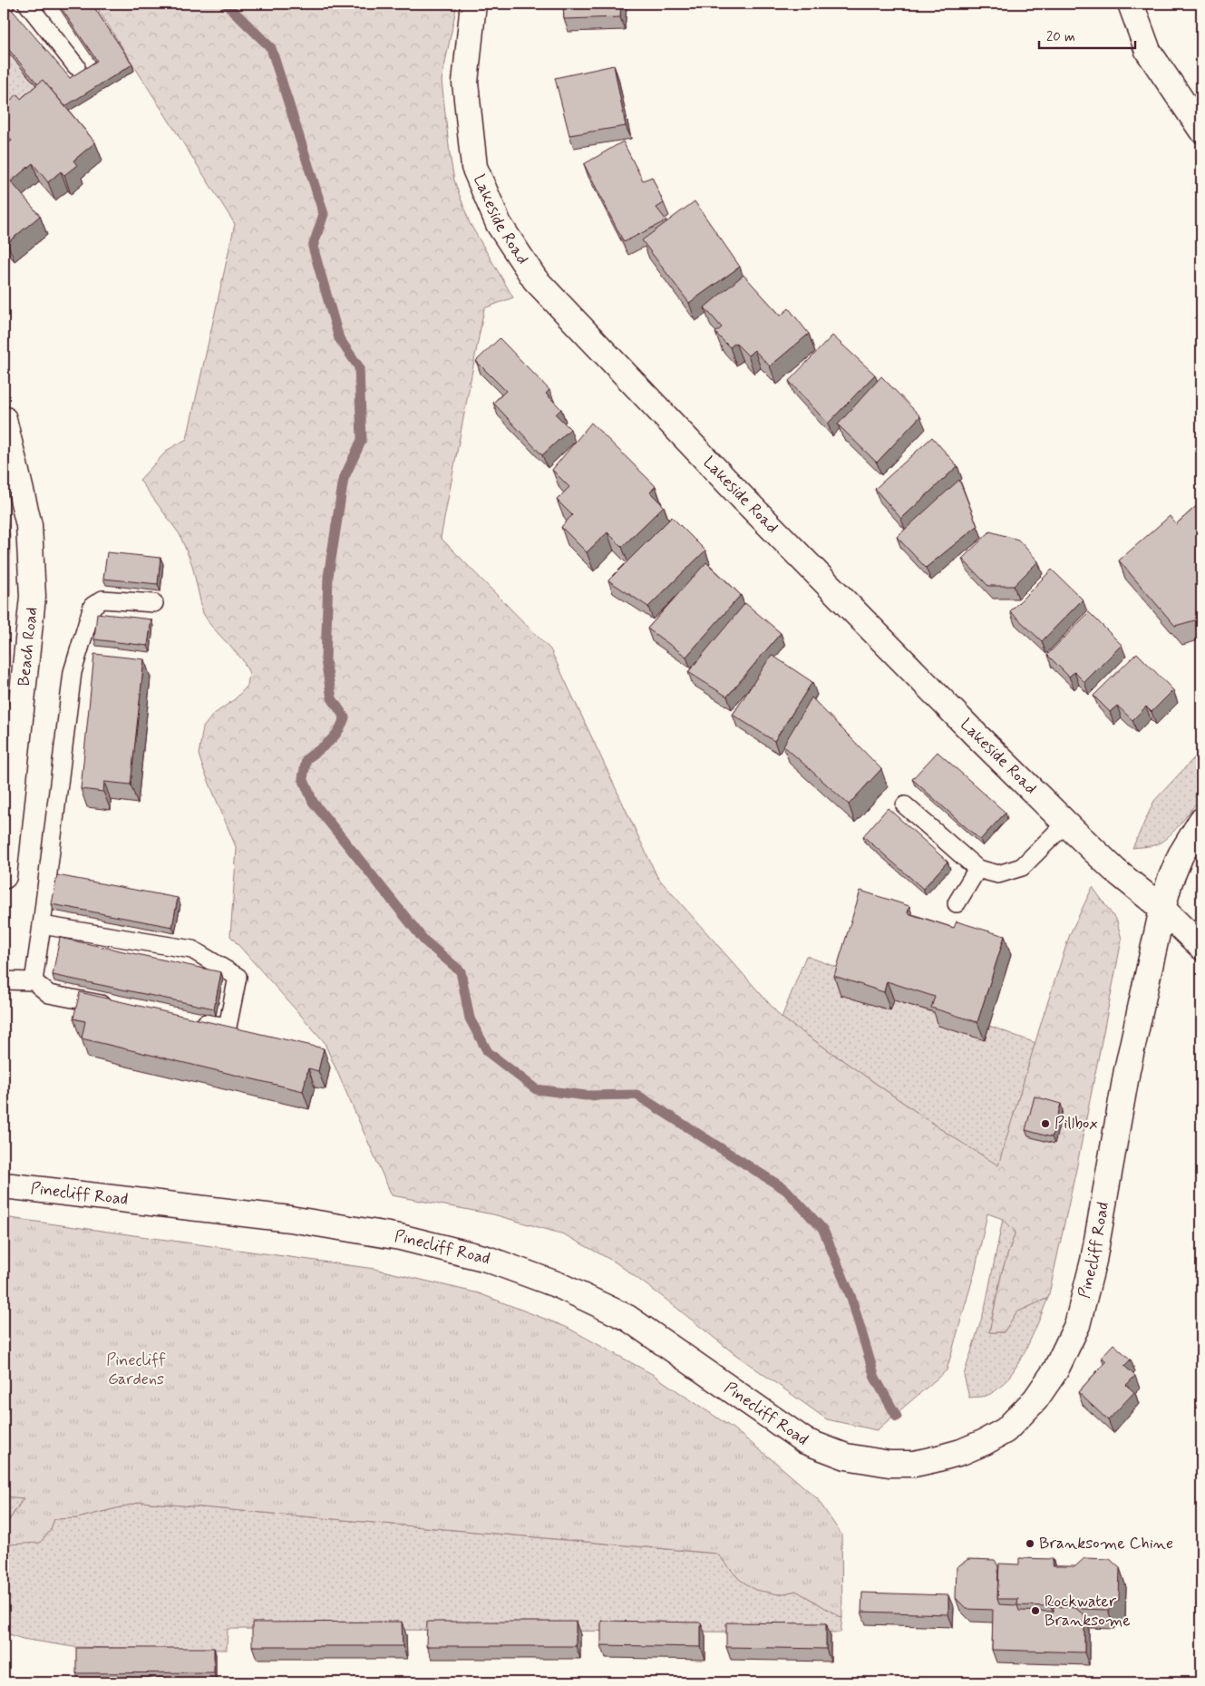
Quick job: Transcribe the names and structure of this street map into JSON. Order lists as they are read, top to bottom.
{
  "streets": {
    "street": ["Lakeside Road", "Beach Road", "Pinecliff Road"]
  },
  "crossings": [
    ["Lakeside Road", "Pinecliff Road"]
  ],
  "parks": ["Pinecliff Gardens"],
  "places": ["Pillbox", "Branksome Chine", "Rockwater Branksome"],
  "scale_bar": "20 m"
}
